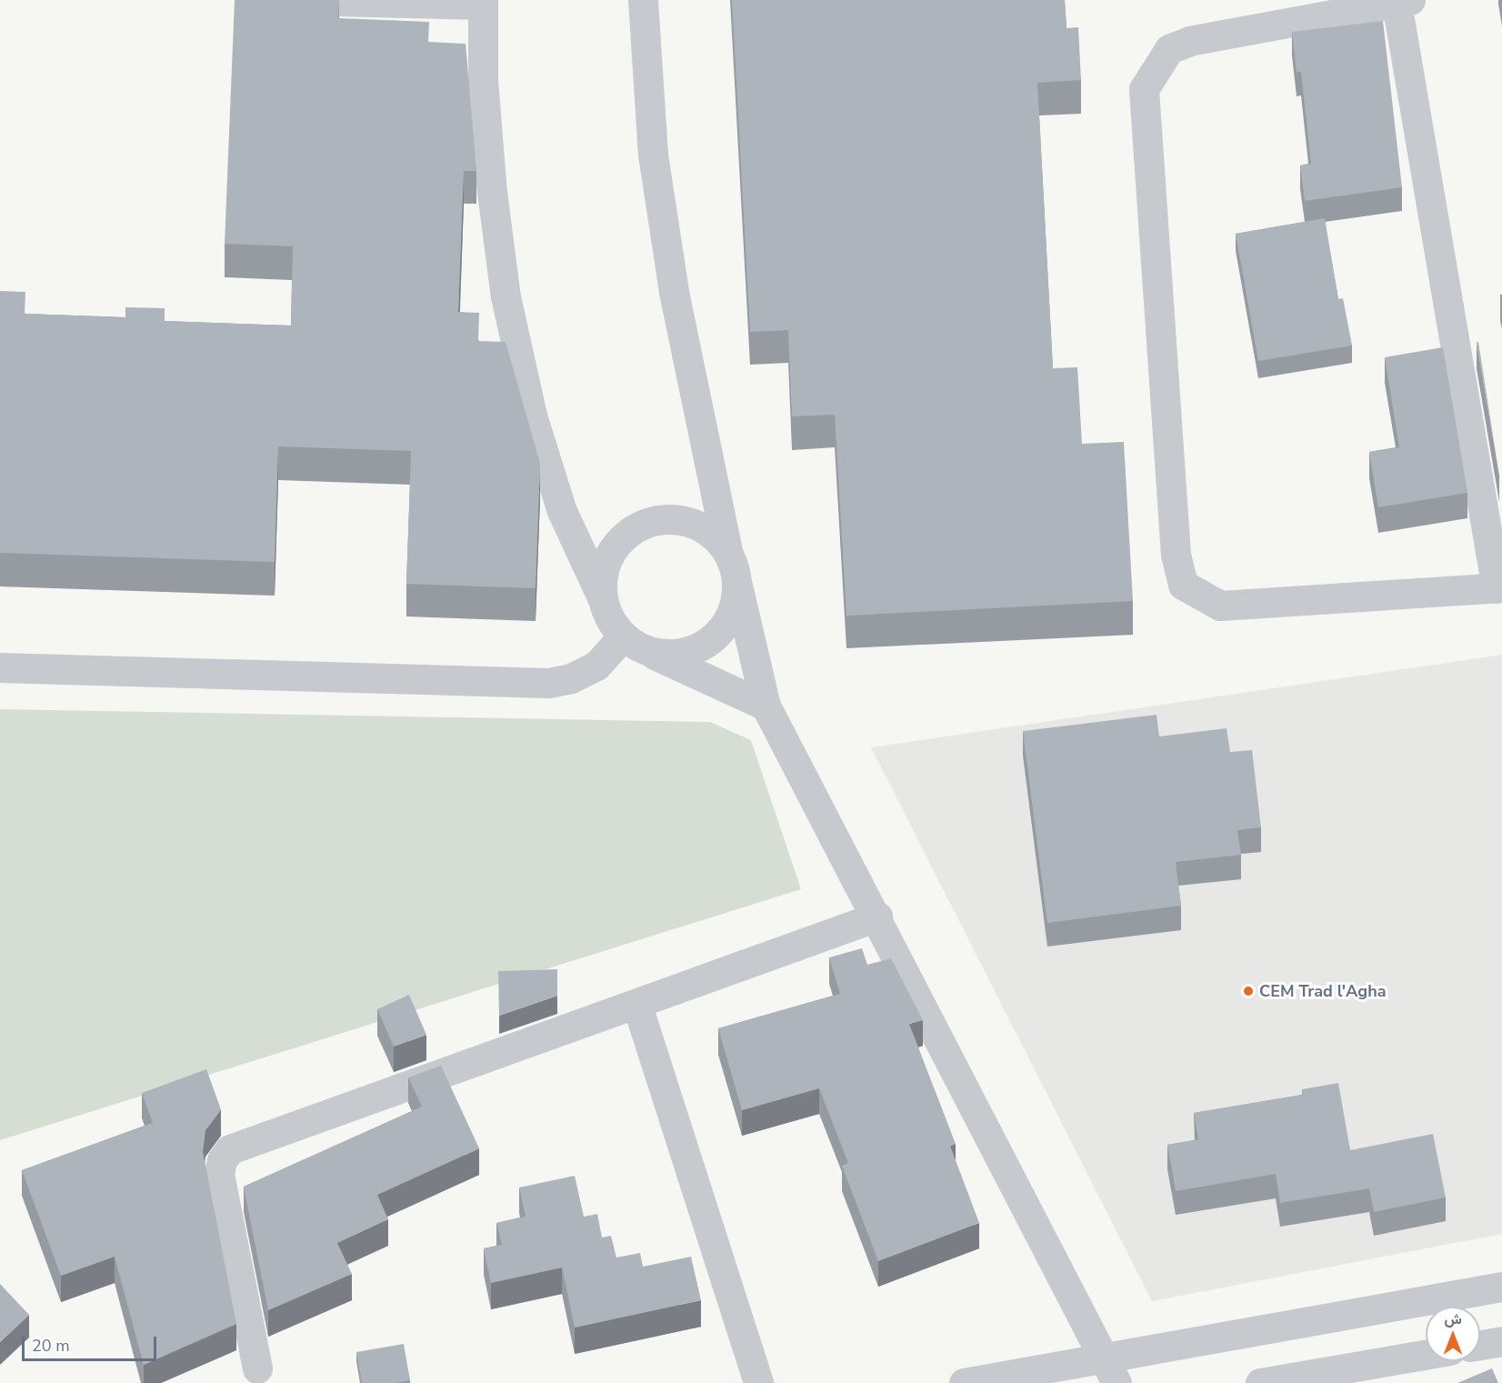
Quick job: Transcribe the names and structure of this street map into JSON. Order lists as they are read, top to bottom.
{
  "places": ["CEM Trad l'Agha"],
  "scale_bar": "20 m",
  "north": "top"
}
